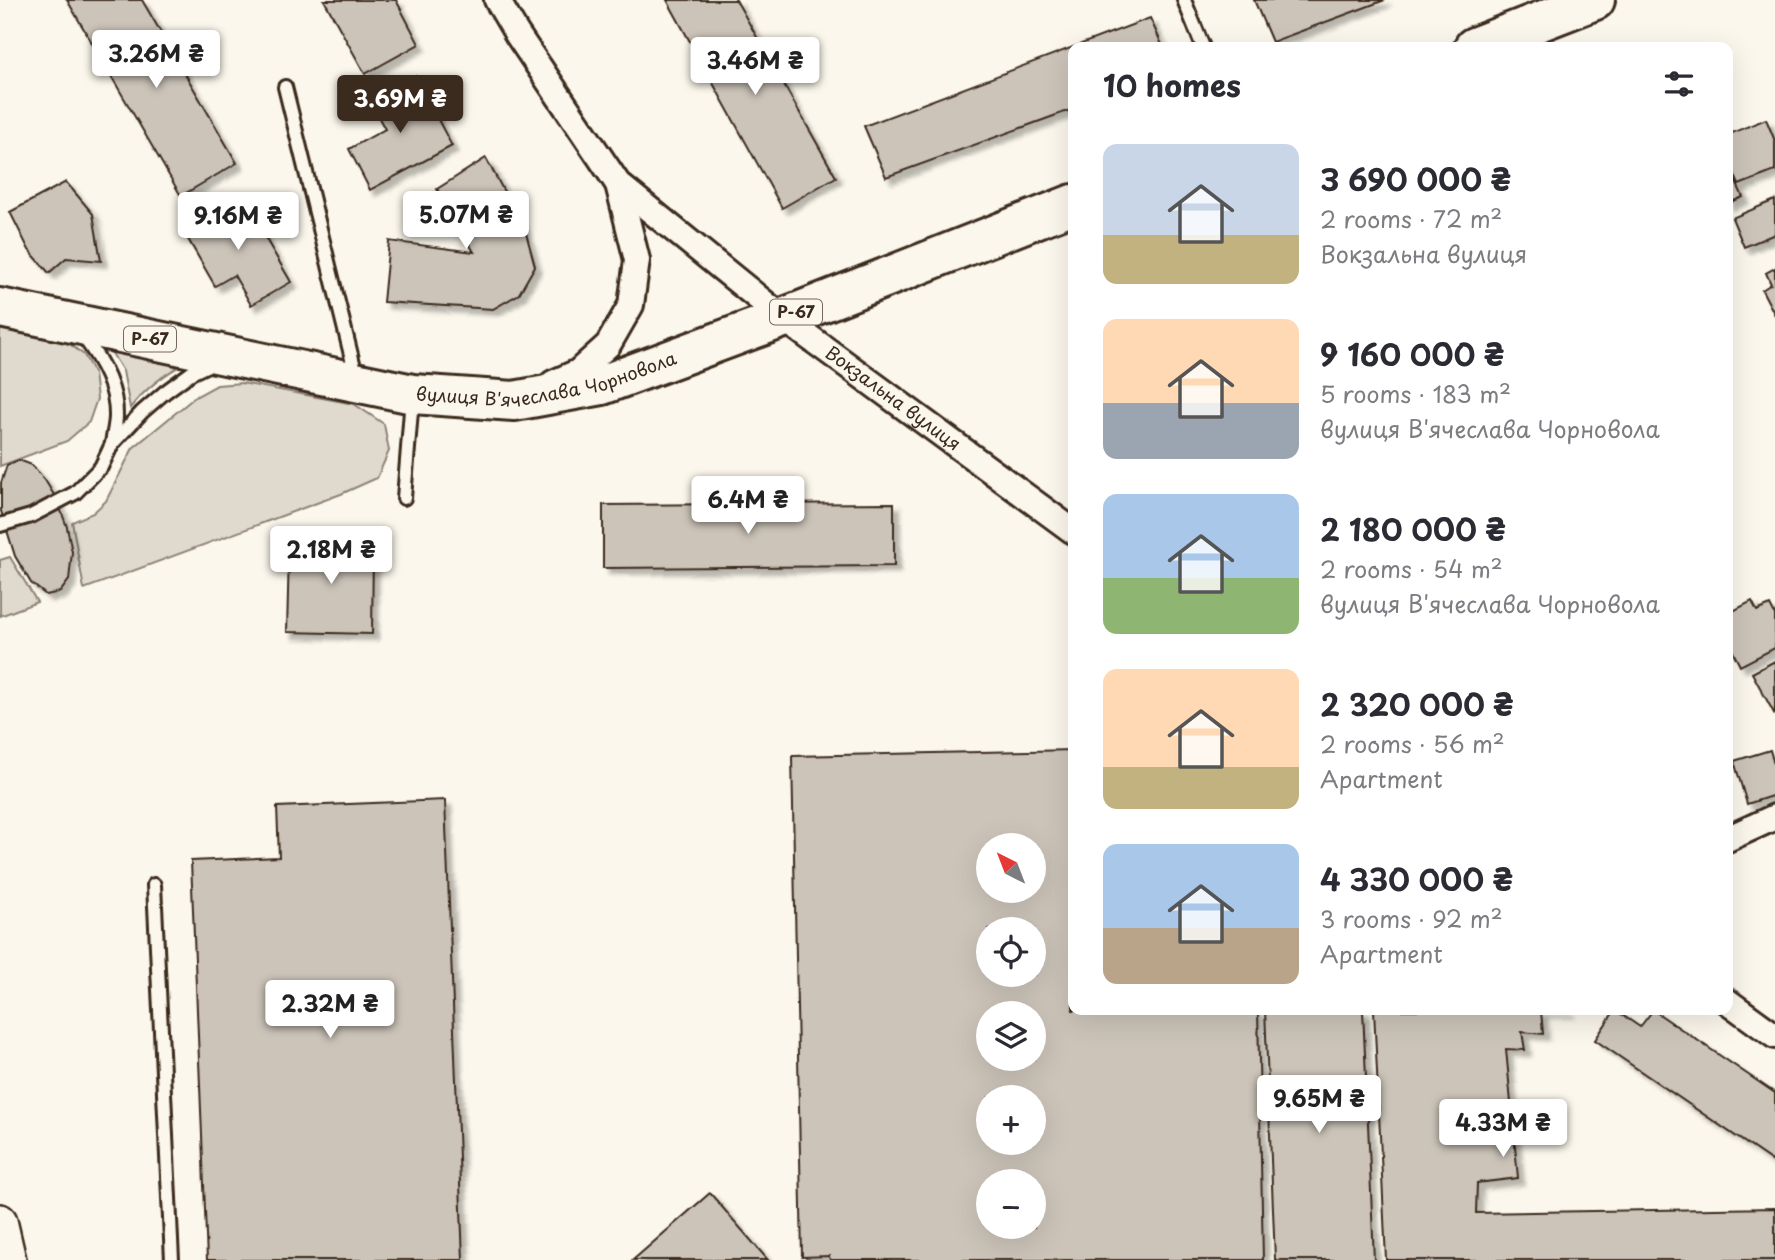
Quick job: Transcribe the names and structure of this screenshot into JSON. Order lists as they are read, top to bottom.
{
  "streets": {
    "main road": ["Р-67", "вулиця В'ячеслава Чорновола"],
    "street": ["Вокзальна вулиця"]
  },
  "crossings": [
    ["вулиця В'ячеслава Чорновола", "Вокзальна вулиця"]
  ],
  "north": "top left",
  "page": {
    "price": [
      "3.26M ₴",
      "3.46M ₴",
      "3.69M ₴",
      "5.07M ₴",
      "9.16M ₴",
      "6.4M ₴",
      "2.18M ₴",
      "2.32M ₴",
      "9.65M ₴",
      "4.33M ₴"
    ],
    "heading": "10 homes",
    "list": [
      {
        "name": "3 690 000 ₴",
        "note": "2 rooms · 72 m² · Вокзальна вулиця"
      },
      {
        "name": "9 160 000 ₴",
        "note": "5 rooms · 183 m² · вулиця В'ячеслава Чорновола"
      },
      {
        "name": "2 180 000 ₴",
        "note": "2 rooms · 54 m² · вулиця В'ячеслава Чорновола"
      },
      {
        "name": "2 320 000 ₴",
        "note": "2 rooms · 56 m² · Apartment"
      },
      {
        "name": "4 330 000 ₴",
        "note": "3 rooms · 92 m² · Apartment"
      }
    ],
    "map_buttons": ["+", "−"]
  }
}
